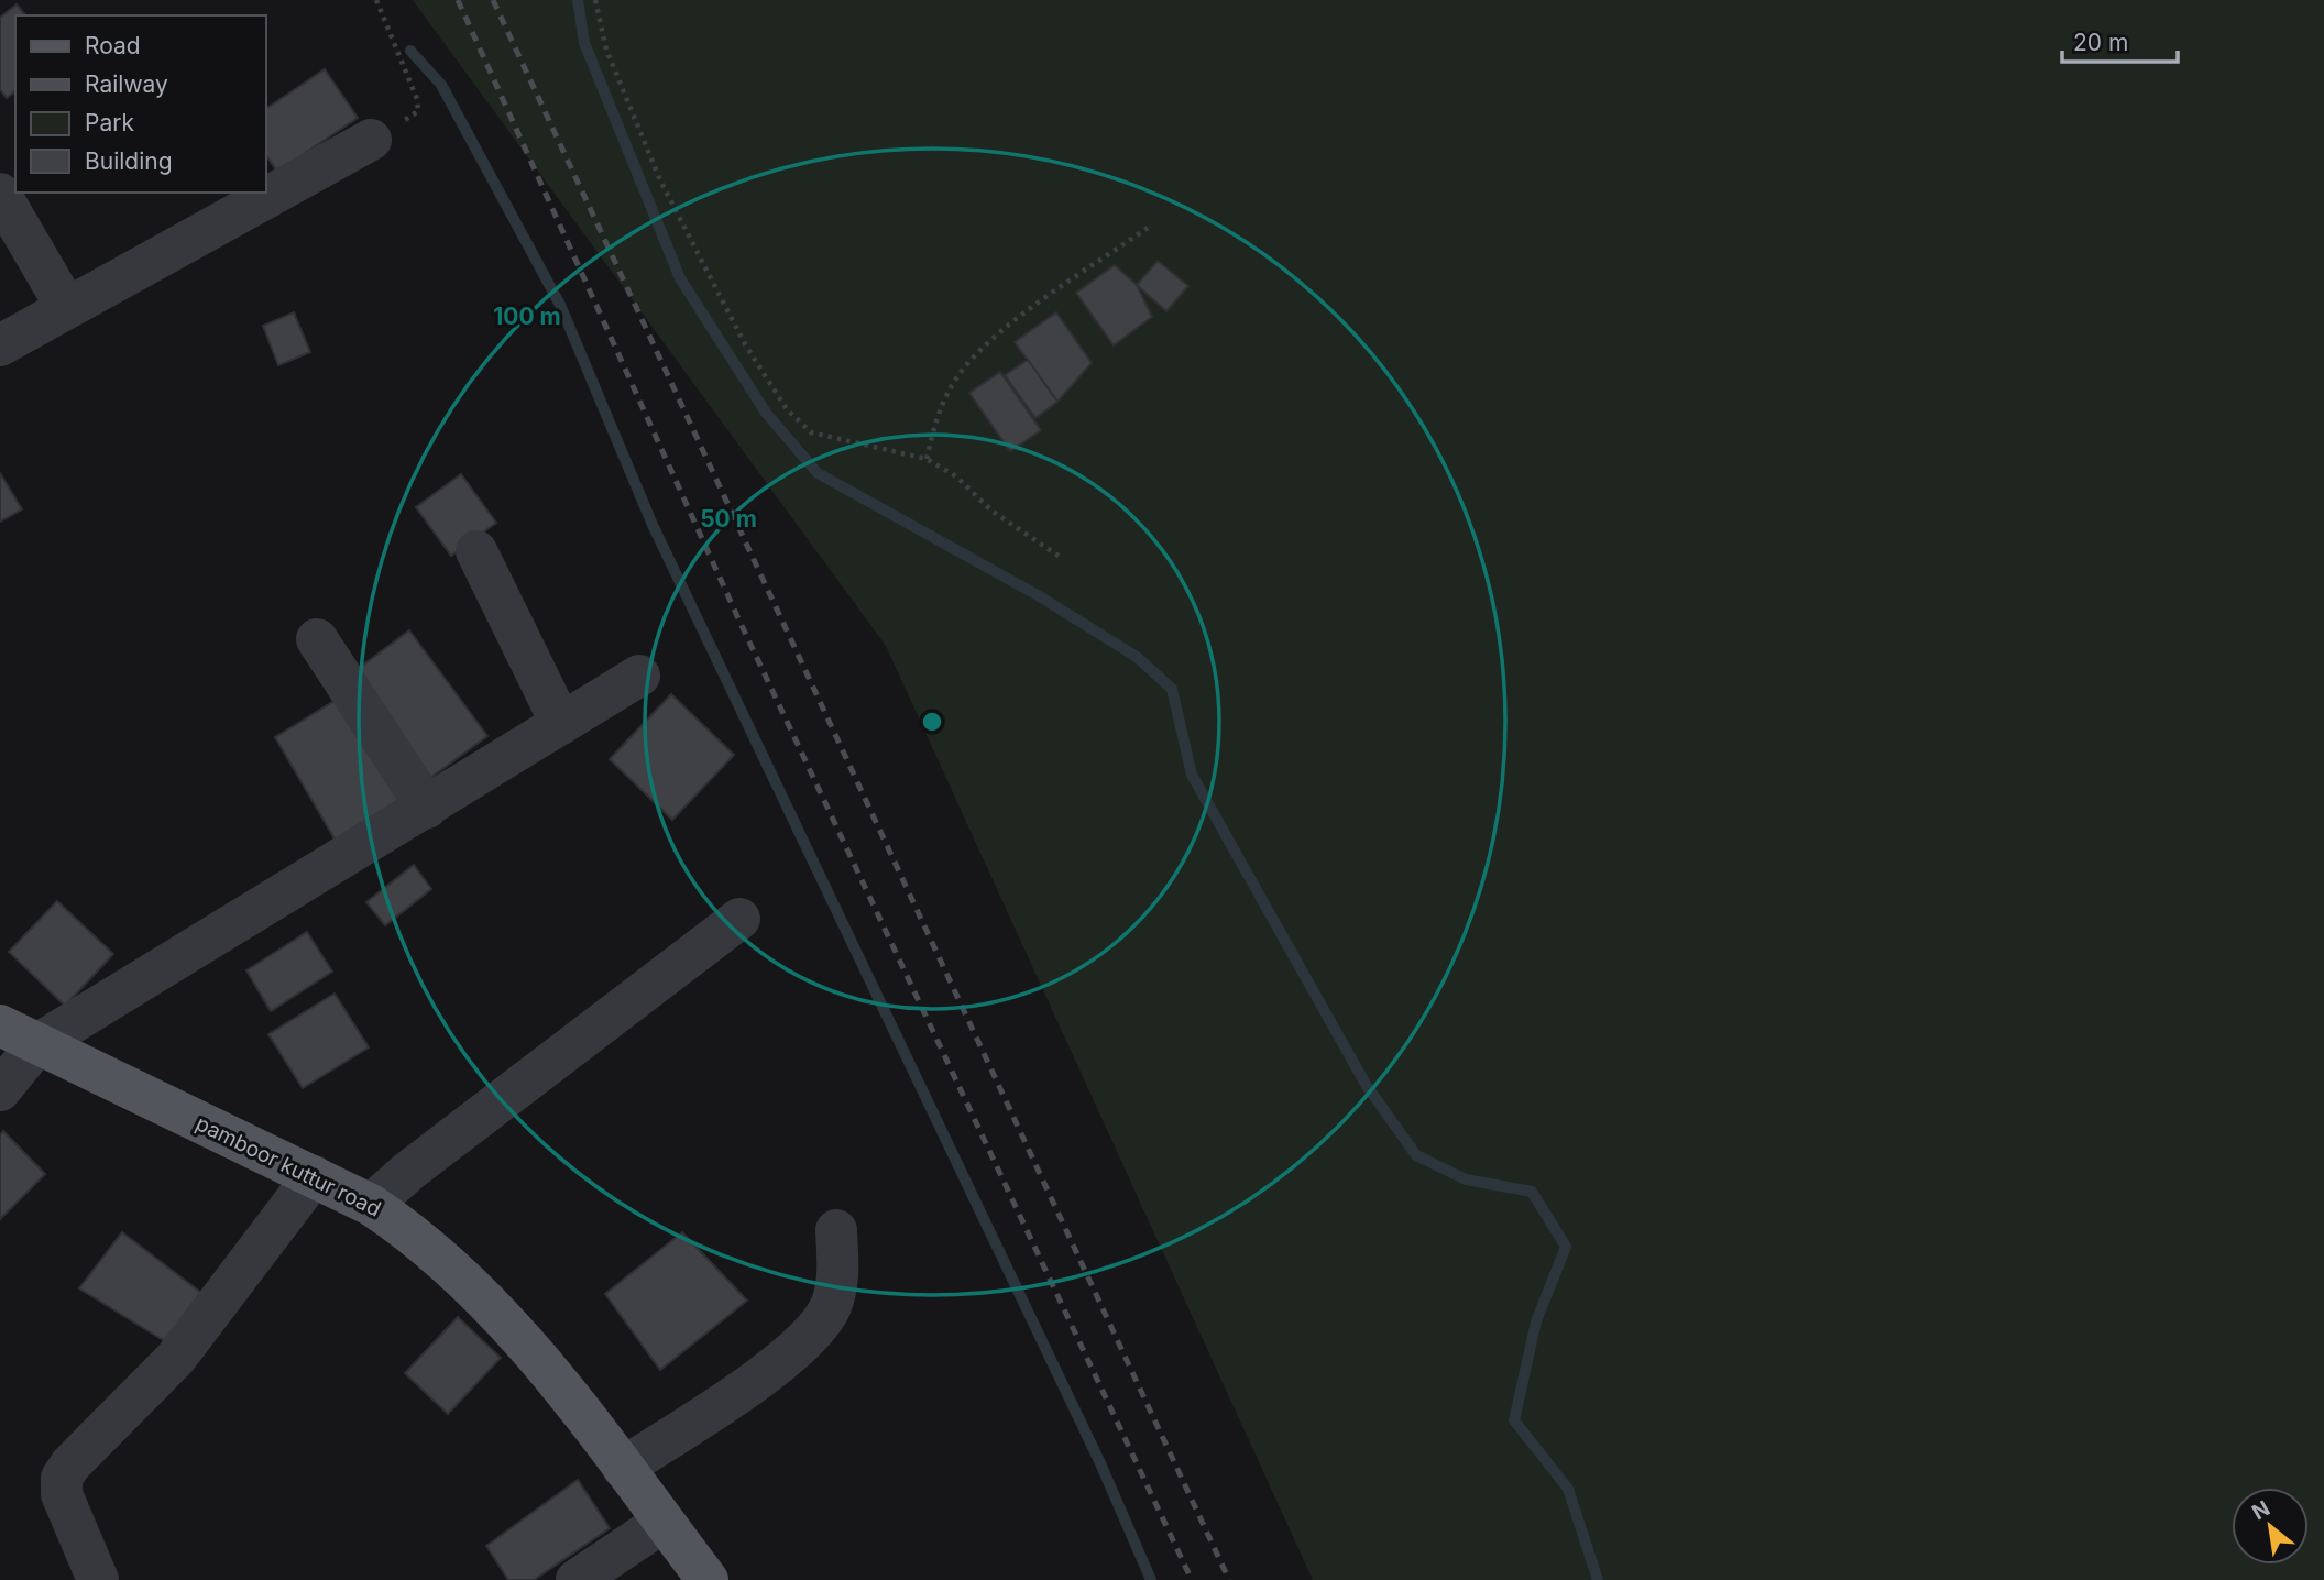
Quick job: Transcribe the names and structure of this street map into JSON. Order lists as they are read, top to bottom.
{
  "streets": {
    "main road": ["pamboor kuttur road"]
  },
  "legend": [
    "Road",
    "Railway",
    "Park",
    "Building"
  ],
  "scale_bar": "20 m",
  "north": "top left",
  "rings": ["100 m", "50 m"]
}
